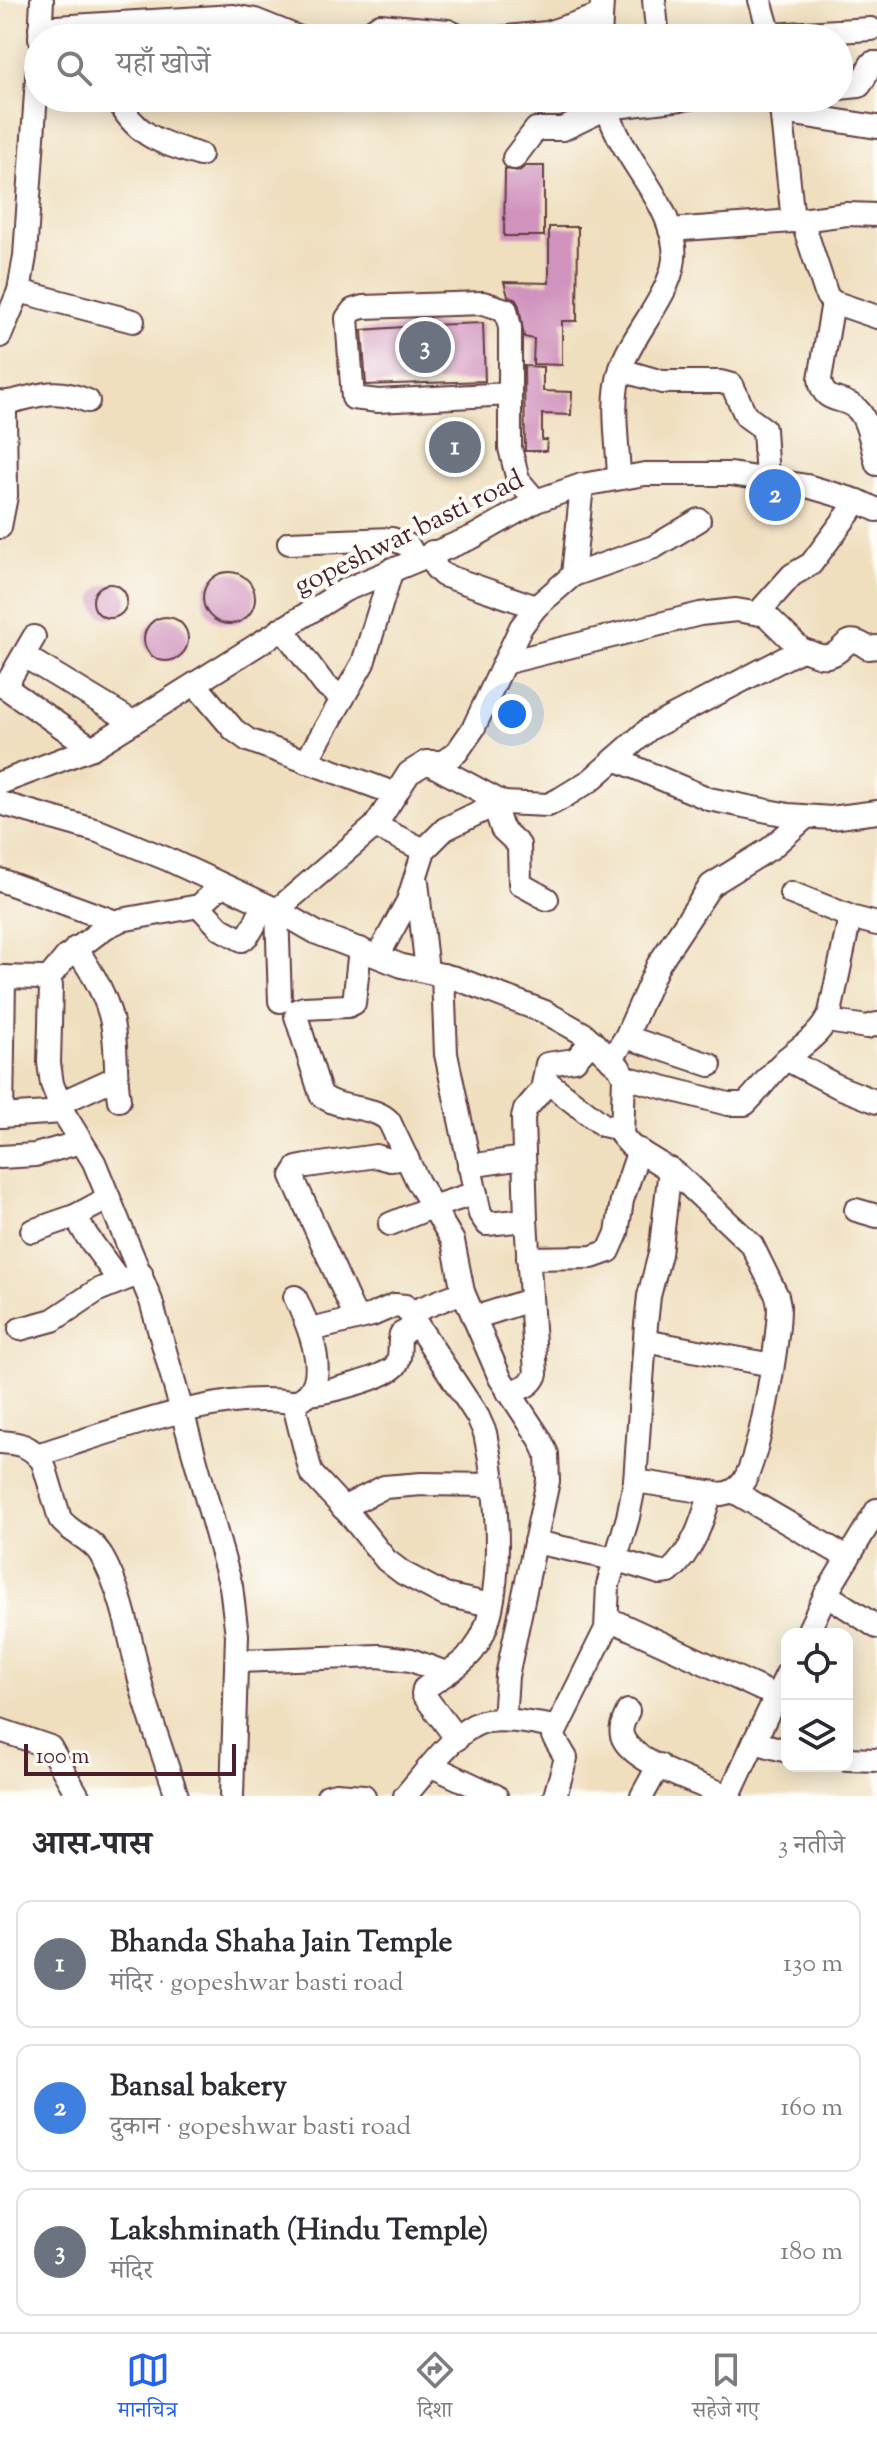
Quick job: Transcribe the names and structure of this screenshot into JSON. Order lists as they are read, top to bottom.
{
  "streets": {
    "street": ["gopeshwar basti road"]
  },
  "scale_bar": "100 m",
  "page": {
    "search": "यहाँ खोजें",
    "pins": ["3", "1", "2"],
    "scale": "100 m",
    "heading": ["आस-पास", "3 नतीजे"],
    "list": [
      {
        "mark": "1",
        "name": "Bhanda Shaha Jain Temple",
        "note": "मंदिर · gopeshwar basti road",
        "value": "130 m"
      },
      {
        "mark": "2",
        "name": "Bansal bakery",
        "note": "दुकान · gopeshwar basti road",
        "value": "160 m"
      },
      {
        "mark": "3",
        "name": "Lakshminath (Hindu Temple)",
        "note": "मंदिर",
        "value": "180 m"
      }
    ],
    "nav": ["मानचित्र", "दिशा", "सहेजे गए"]
  }
}
